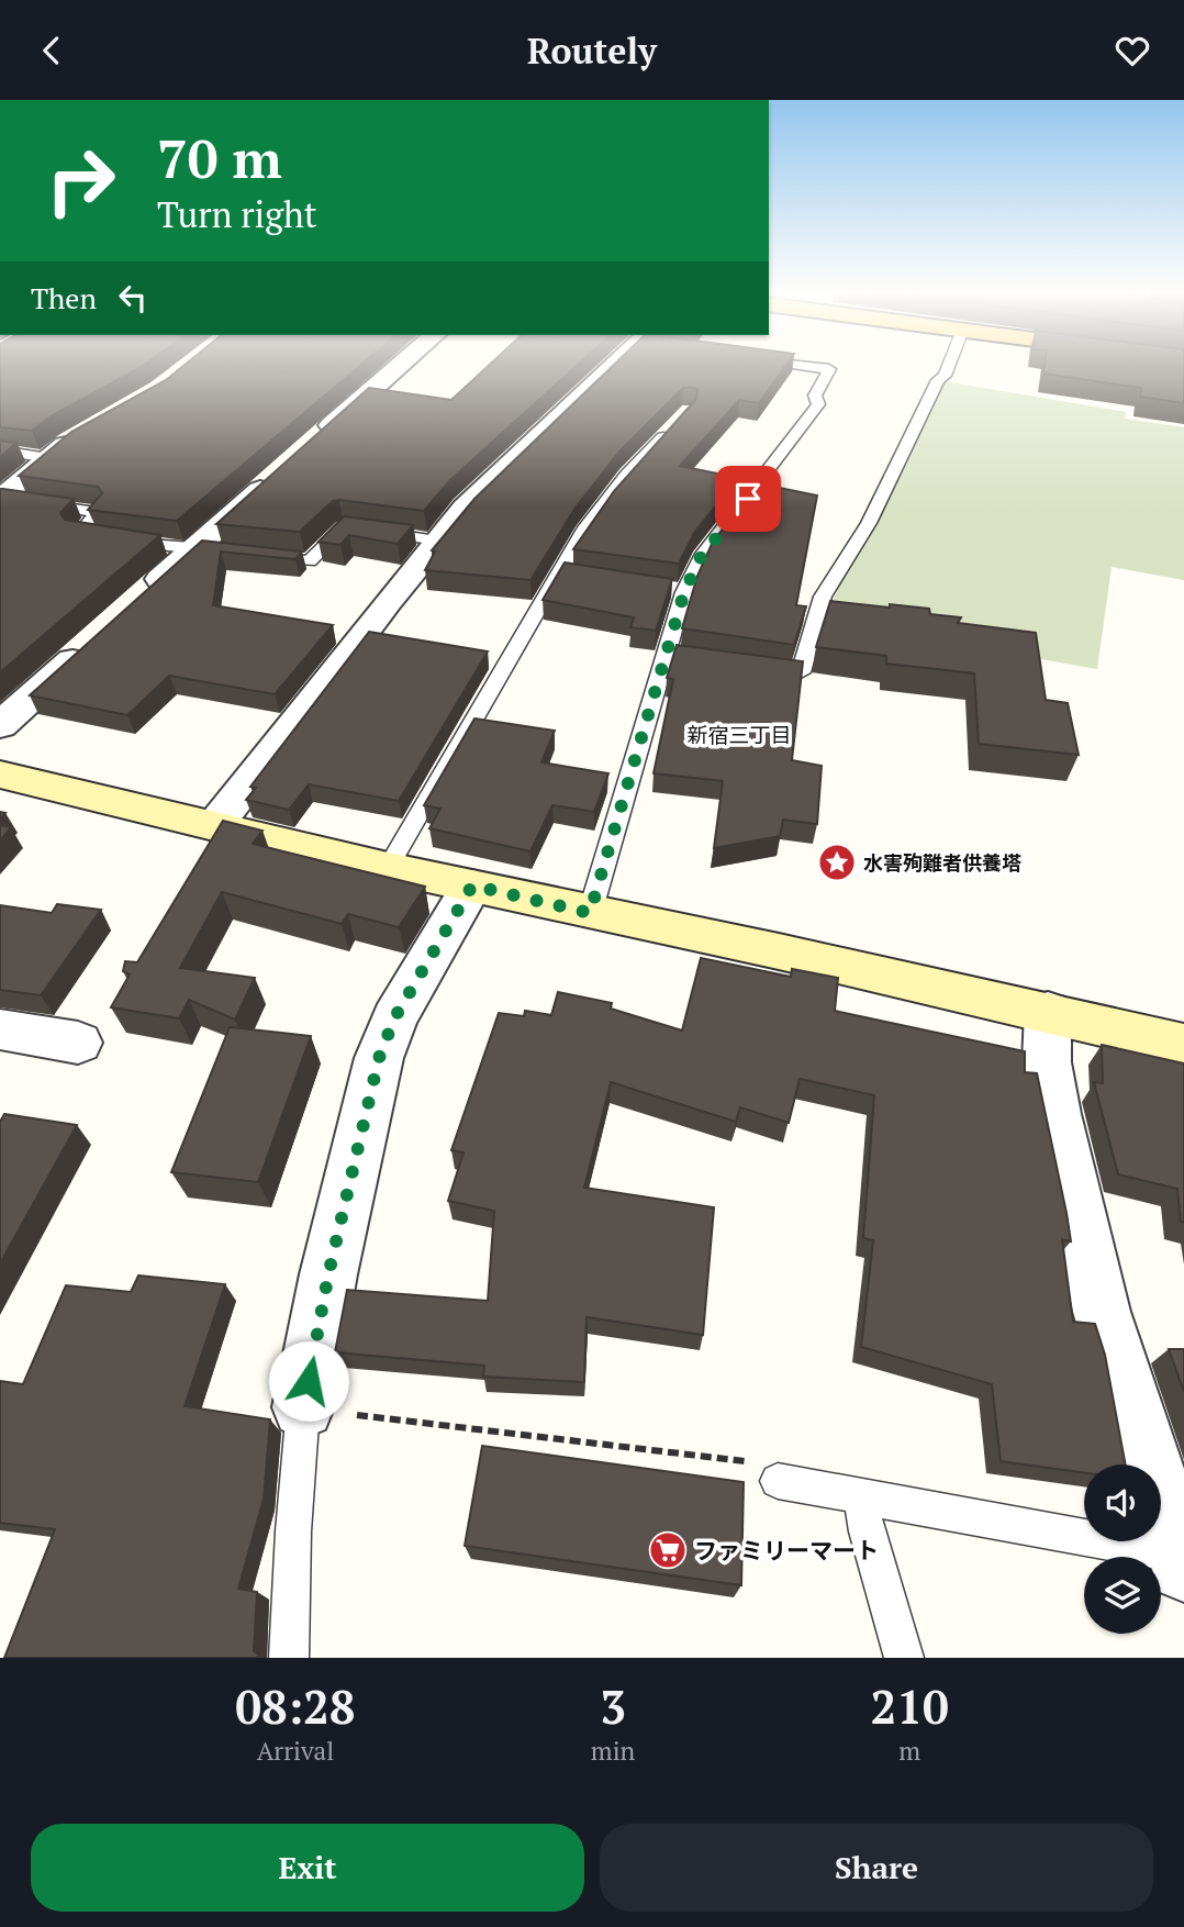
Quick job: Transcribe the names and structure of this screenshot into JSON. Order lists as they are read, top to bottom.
{
  "districts": ["新宿三丁目"],
  "places": {
    "place": ["水害殉難者供養塔"],
    "supermarket": ["ファミリーマート"]
  },
  "page": {
    "header": "Routely",
    "turn": ["70 m", "Turn right"],
    "then": "Then",
    "eta": [
      "08:28",
      "Arrival",
      "3",
      "min",
      "210",
      "m"
    ],
    "buttons": ["Exit", "Share"]
  }
}
